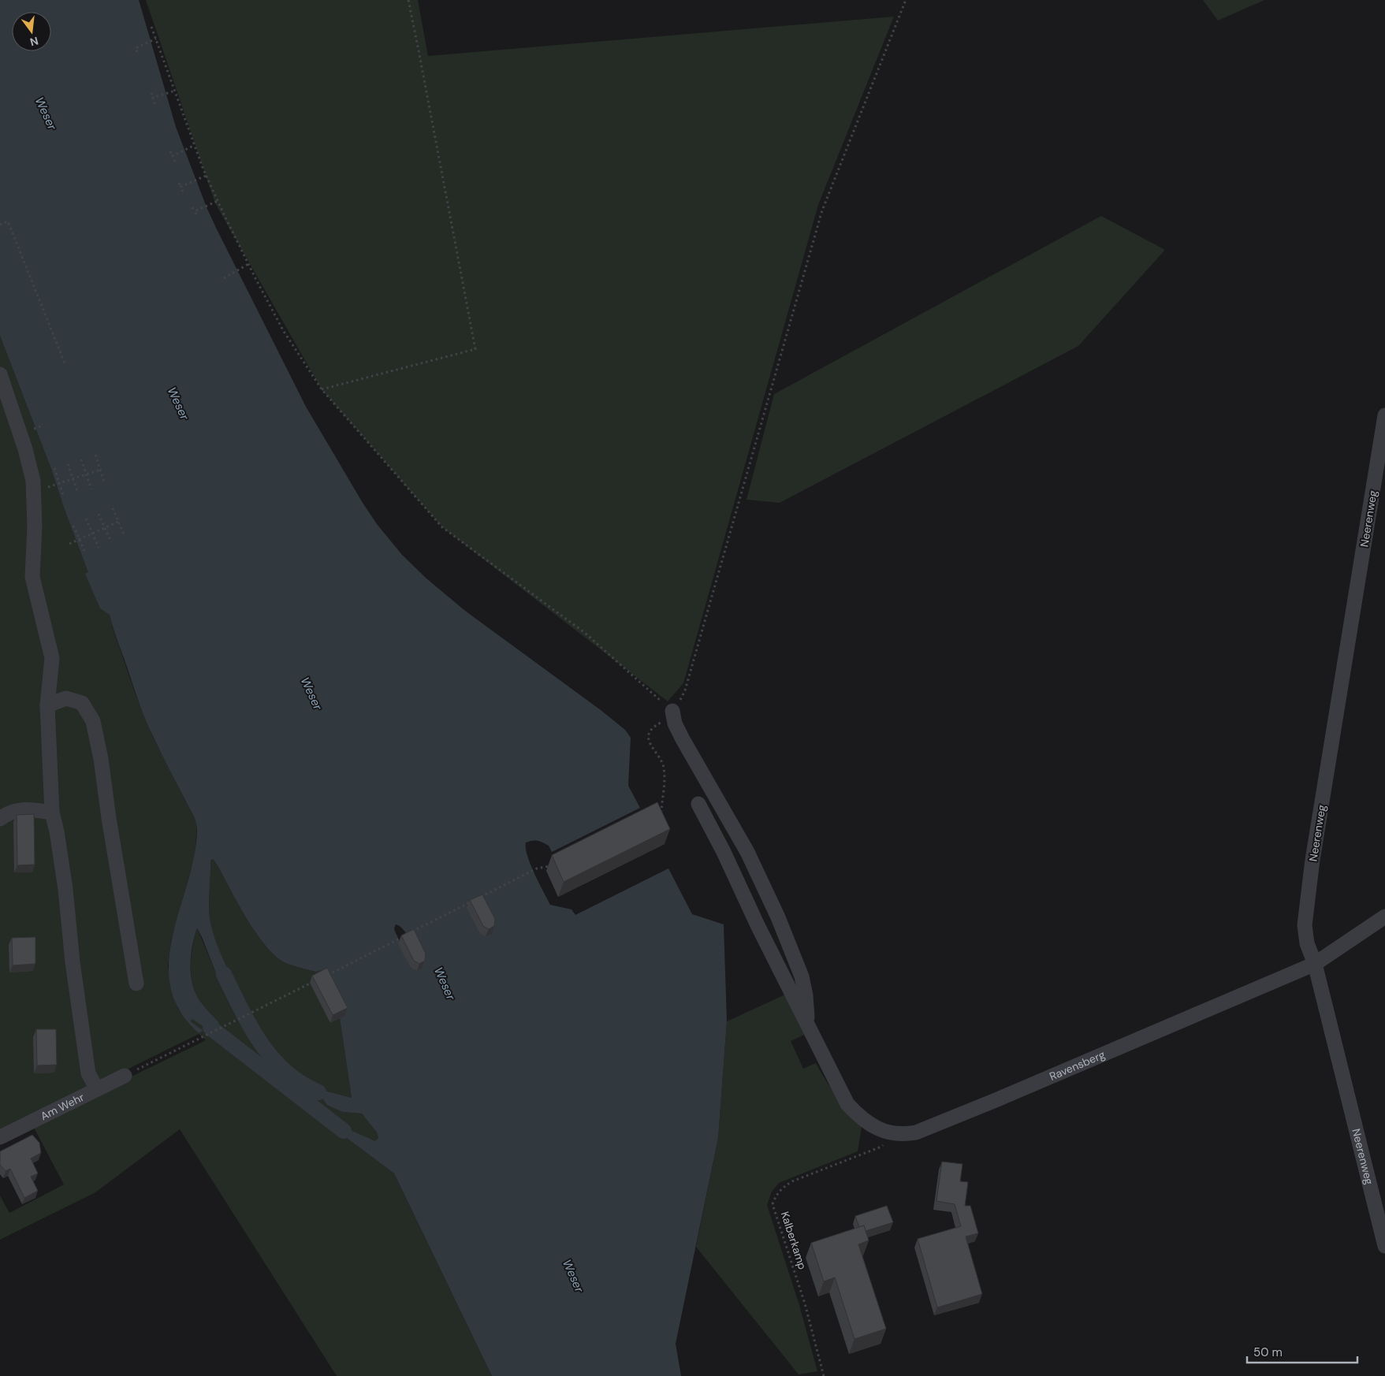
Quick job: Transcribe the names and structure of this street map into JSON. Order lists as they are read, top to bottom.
{
  "streets": {
    "street": ["Neerenweg", "Ravensberg", "Am Wehr"],
    "path": ["Kalberkamp"]
  },
  "crossings": [
    ["Neerenweg", "Ravensberg"],
    ["Ravensberg", "Kalberkamp"]
  ],
  "water": ["Weser"],
  "scale_bar": "50 m",
  "north": "bottom"
}
